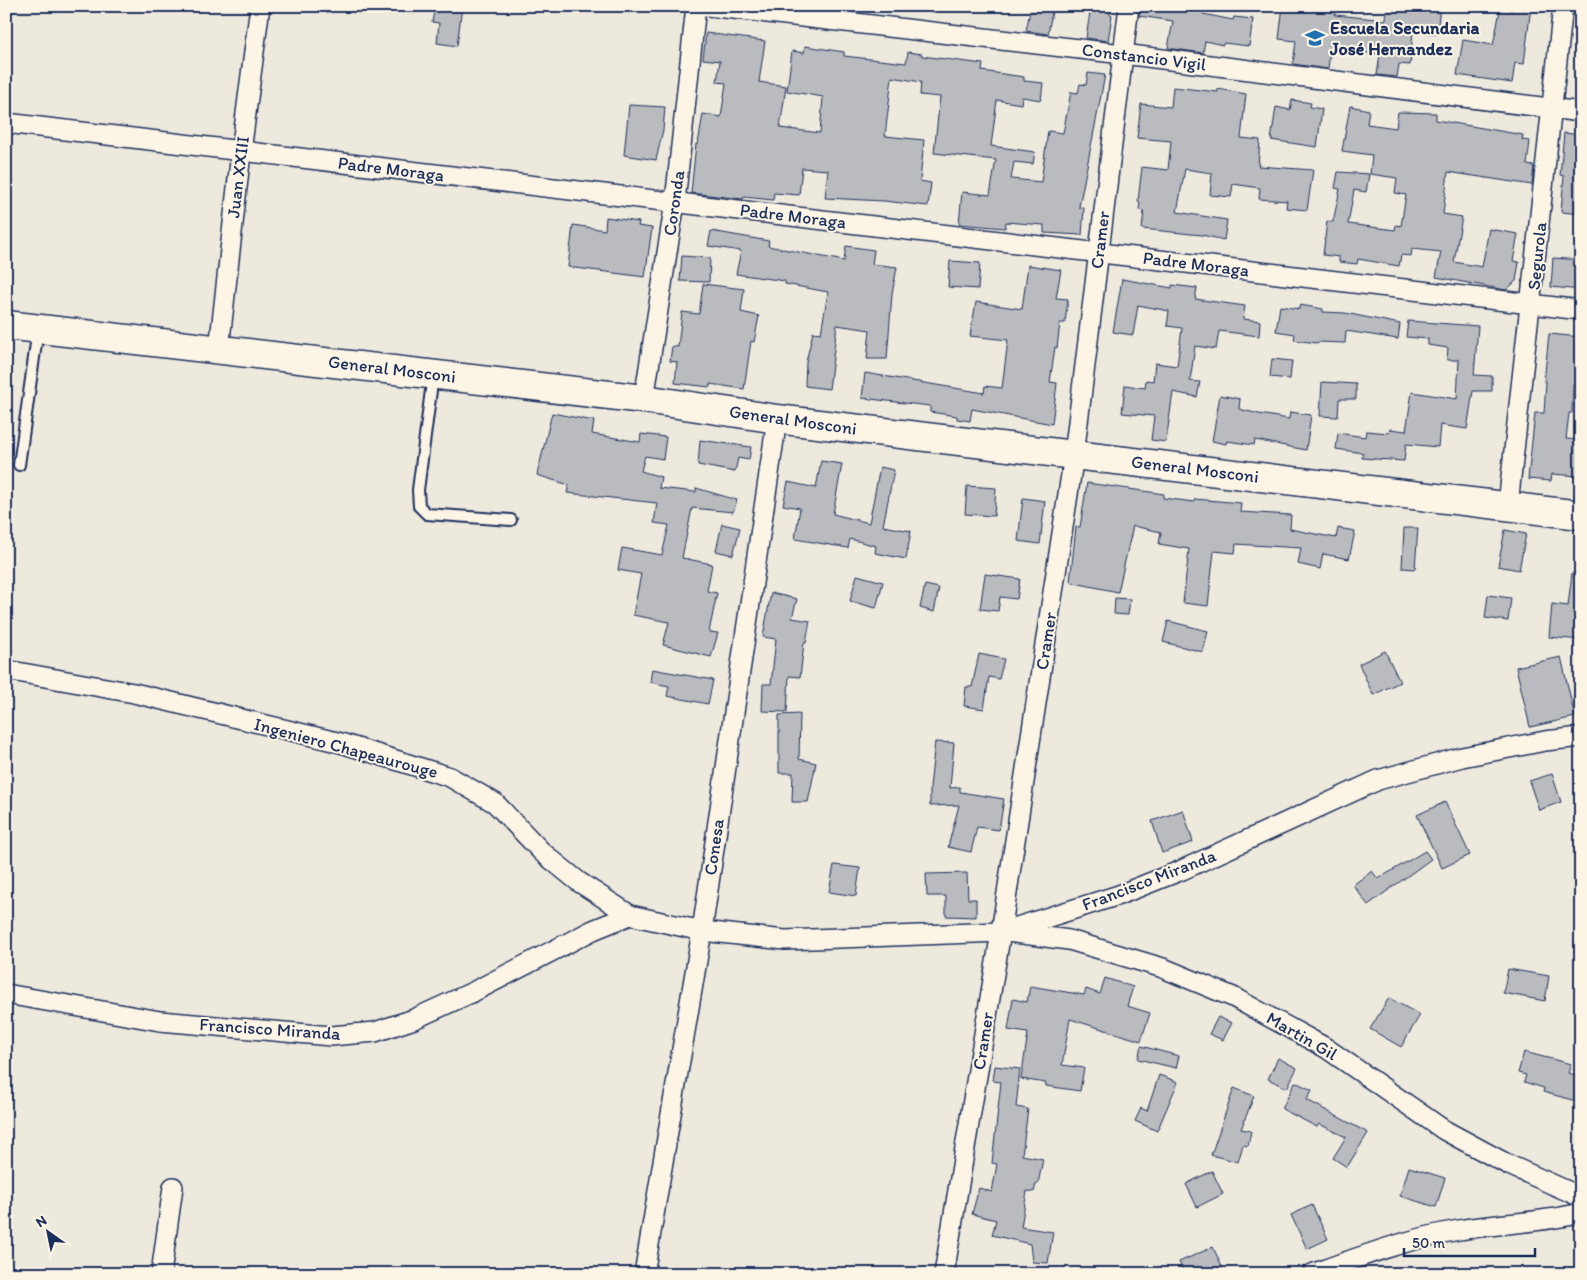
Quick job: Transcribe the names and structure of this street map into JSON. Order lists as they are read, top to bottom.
{
  "streets": {
    "street": [
      "Constancio Vigil",
      "Padre Moraga",
      "Juan XXIII",
      "Coronda",
      "Cramer",
      "Segurola",
      "General Mosconi",
      "Ingeniero Chapeaurouge",
      "Conesa",
      "Francisco Miranda",
      "Martin Gil"
    ]
  },
  "crossings": [
    ["Constancio Vigil", "Cramer"],
    ["Constancio Vigil", "Segurola"],
    ["Padre Moraga", "Juan XXIII"],
    ["Padre Moraga", "Coronda"],
    ["Padre Moraga", "Cramer"],
    ["Padre Moraga", "Segurola"],
    ["Juan XXIII", "General Mosconi"],
    ["Coronda", "General Mosconi"],
    ["Cramer", "General Mosconi"],
    ["Cramer", "Francisco Miranda"],
    ["Cramer", "Martin Gil"],
    ["Segurola", "General Mosconi"],
    ["General Mosconi", "Conesa"],
    ["Ingeniero Chapeaurouge", "Conesa"],
    ["Ingeniero Chapeaurouge", "Francisco Miranda"],
    ["Conesa", "Francisco Miranda"],
    ["Francisco Miranda", "Martin Gil"]
  ],
  "places": {
    "school or university": ["Escuela Secundaria José Hernandez"]
  },
  "scale_bar": "50 m",
  "north": "top left"
}
